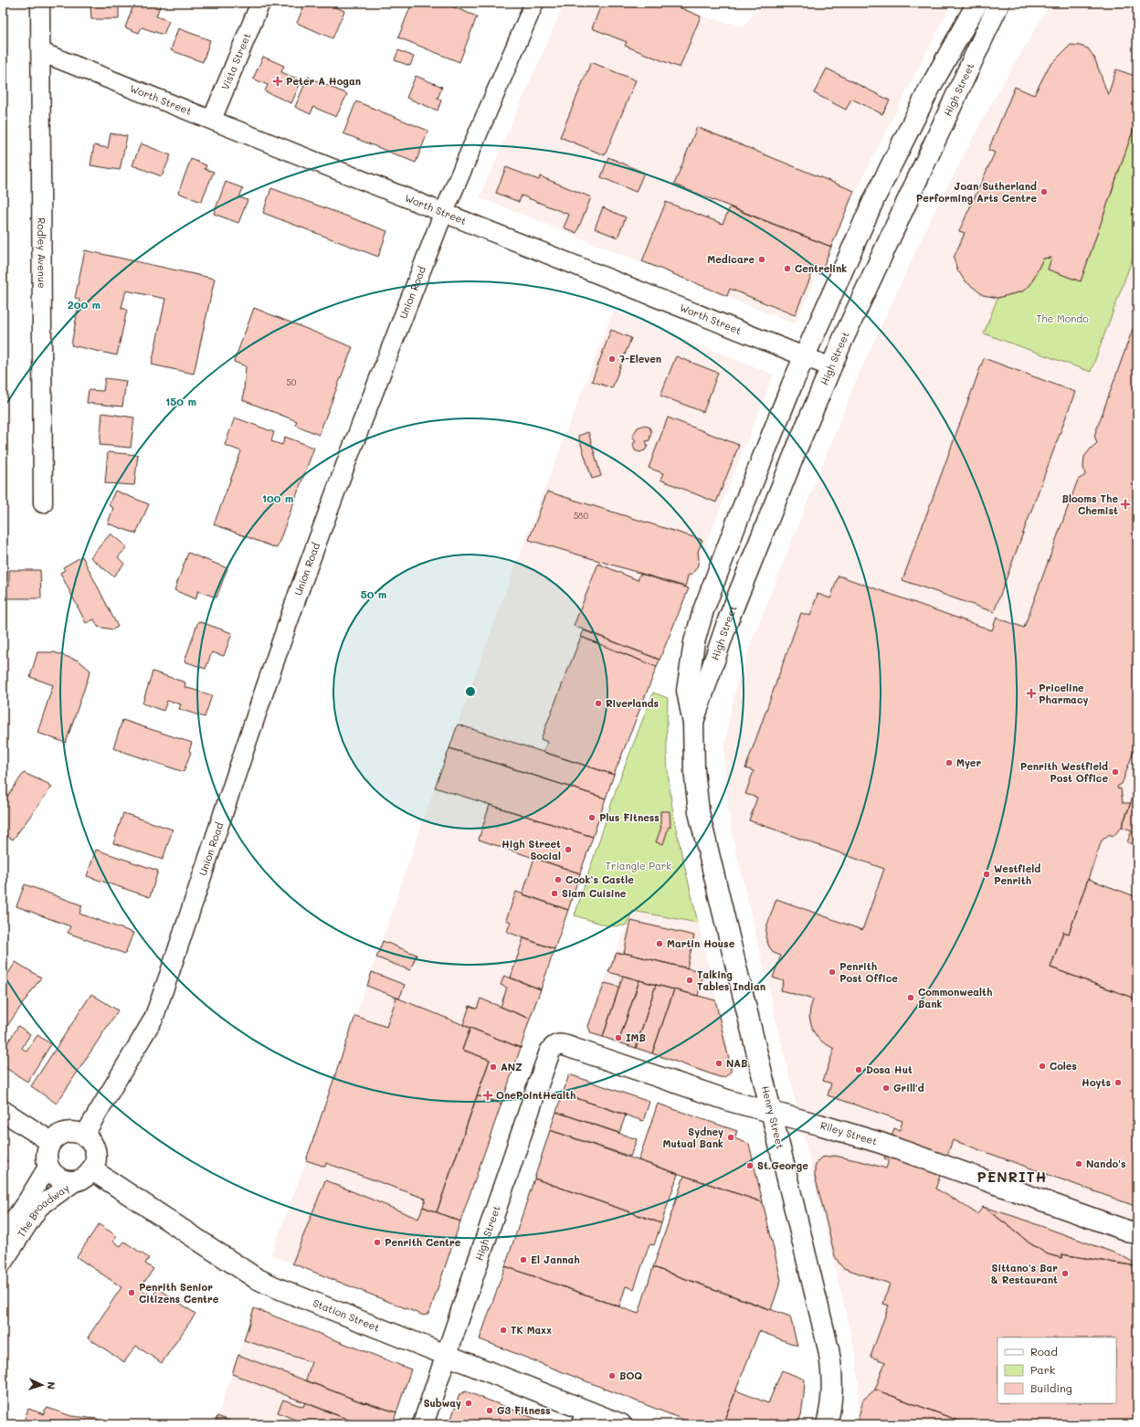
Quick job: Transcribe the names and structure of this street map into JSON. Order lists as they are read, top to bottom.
{
  "streets": {
    "main road": [
      "High Street",
      "Henry Street",
      "Riley Street",
      "Station Street"
    ],
    "street": [
      "Vista Street",
      "Worth Street",
      "Rodley Avenue",
      "Union Road",
      "The Broadway"
    ]
  },
  "crossings": [
    ["Vista Street", "Worth Street"],
    ["High Street", "Worth Street"],
    ["High Street", "Henry Street"],
    ["High Street", "Riley Street"],
    ["High Street", "Station Street"],
    ["Worth Street", "Rodley Avenue"],
    ["Worth Street", "Union Road"],
    ["Union Road", "The Broadway"],
    ["Union Road", "Station Street"],
    ["Henry Street", "Riley Street"],
    ["The Broadway", "Station Street"]
  ],
  "districts": ["PENRITH"],
  "parks": ["The Mondo", "Triangle Park"],
  "places": {
    "health": [
      "Peter A Hogan",
      "Blooms The Chemist",
      "Priceline Pharmacy",
      "OnePointHealth"
    ],
    "other": [
      "Joan Sutherland Performing Arts Centre",
      "Medicare",
      "Centrelink",
      "7-Eleven",
      "Riverlands",
      "Myer",
      "Penrith Westfield Post Office",
      "Plus Fitness",
      "High Street Social",
      "Westfield Penrith",
      "Cook's Castle",
      "Siam Cuisine",
      "Martin House",
      "Penrith Post Office",
      "Talking Tables Indian",
      "Commonwealth Bank",
      "IMB",
      "NAB",
      "Coles",
      "ANZ",
      "Dosa Hut",
      "Hoyts",
      "Grill'd",
      "Sydney Mutual Bank",
      "Nando's",
      "St.George",
      "Penrith Centre",
      "El Jannah",
      "Sittano's Bar & Restaurant",
      "Penrith Senior Citizens Centre",
      "TK Maxx",
      "BOQ",
      "Subway",
      "G3 Fitness"
    ]
  },
  "house_numbers": ["50", "580"],
  "legend": ["Road", "Park", "Building"],
  "north": "right",
  "rings": [
    "200 m",
    "150 m",
    "100 m",
    "50 m"
  ]
}
